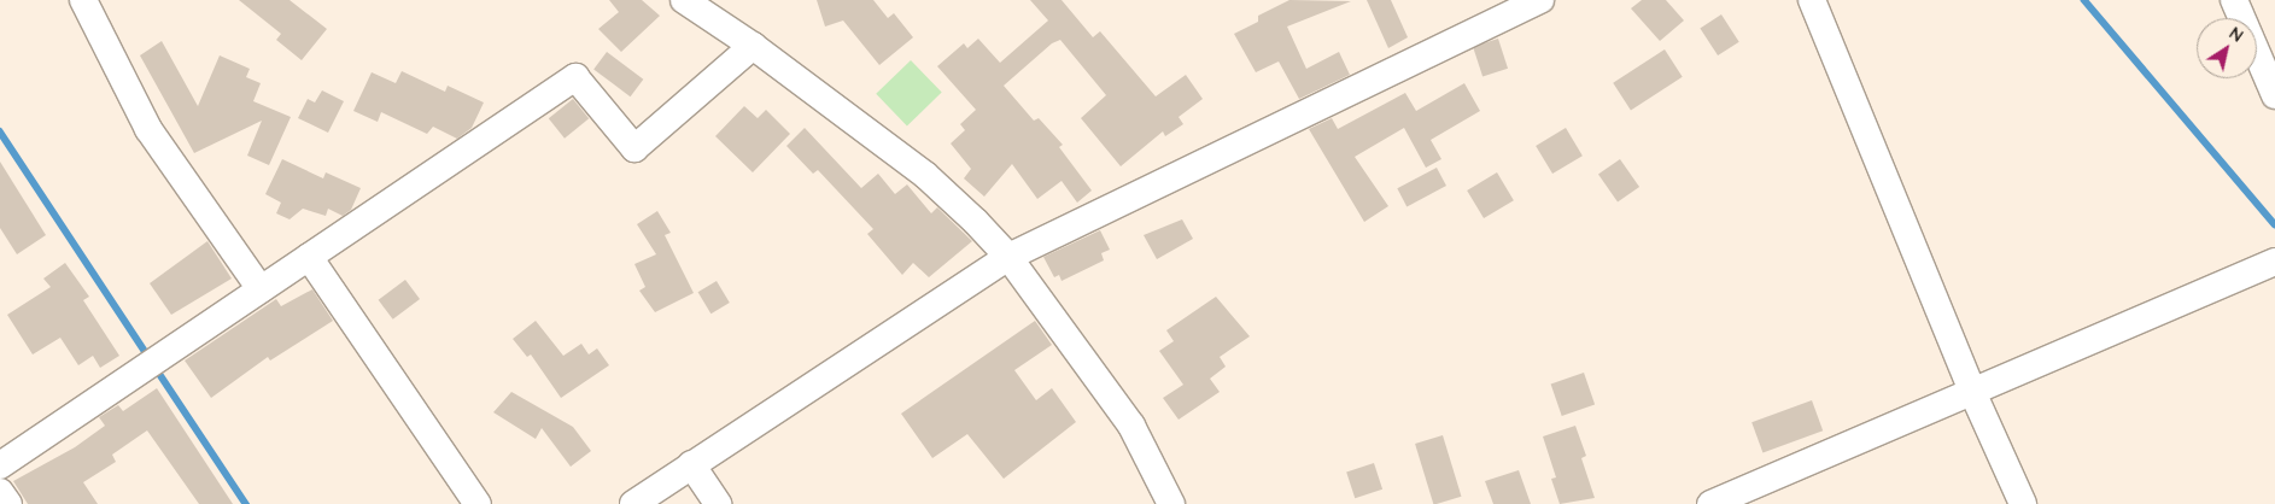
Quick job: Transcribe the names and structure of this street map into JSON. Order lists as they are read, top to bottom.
{
  "north": "top right"
}
